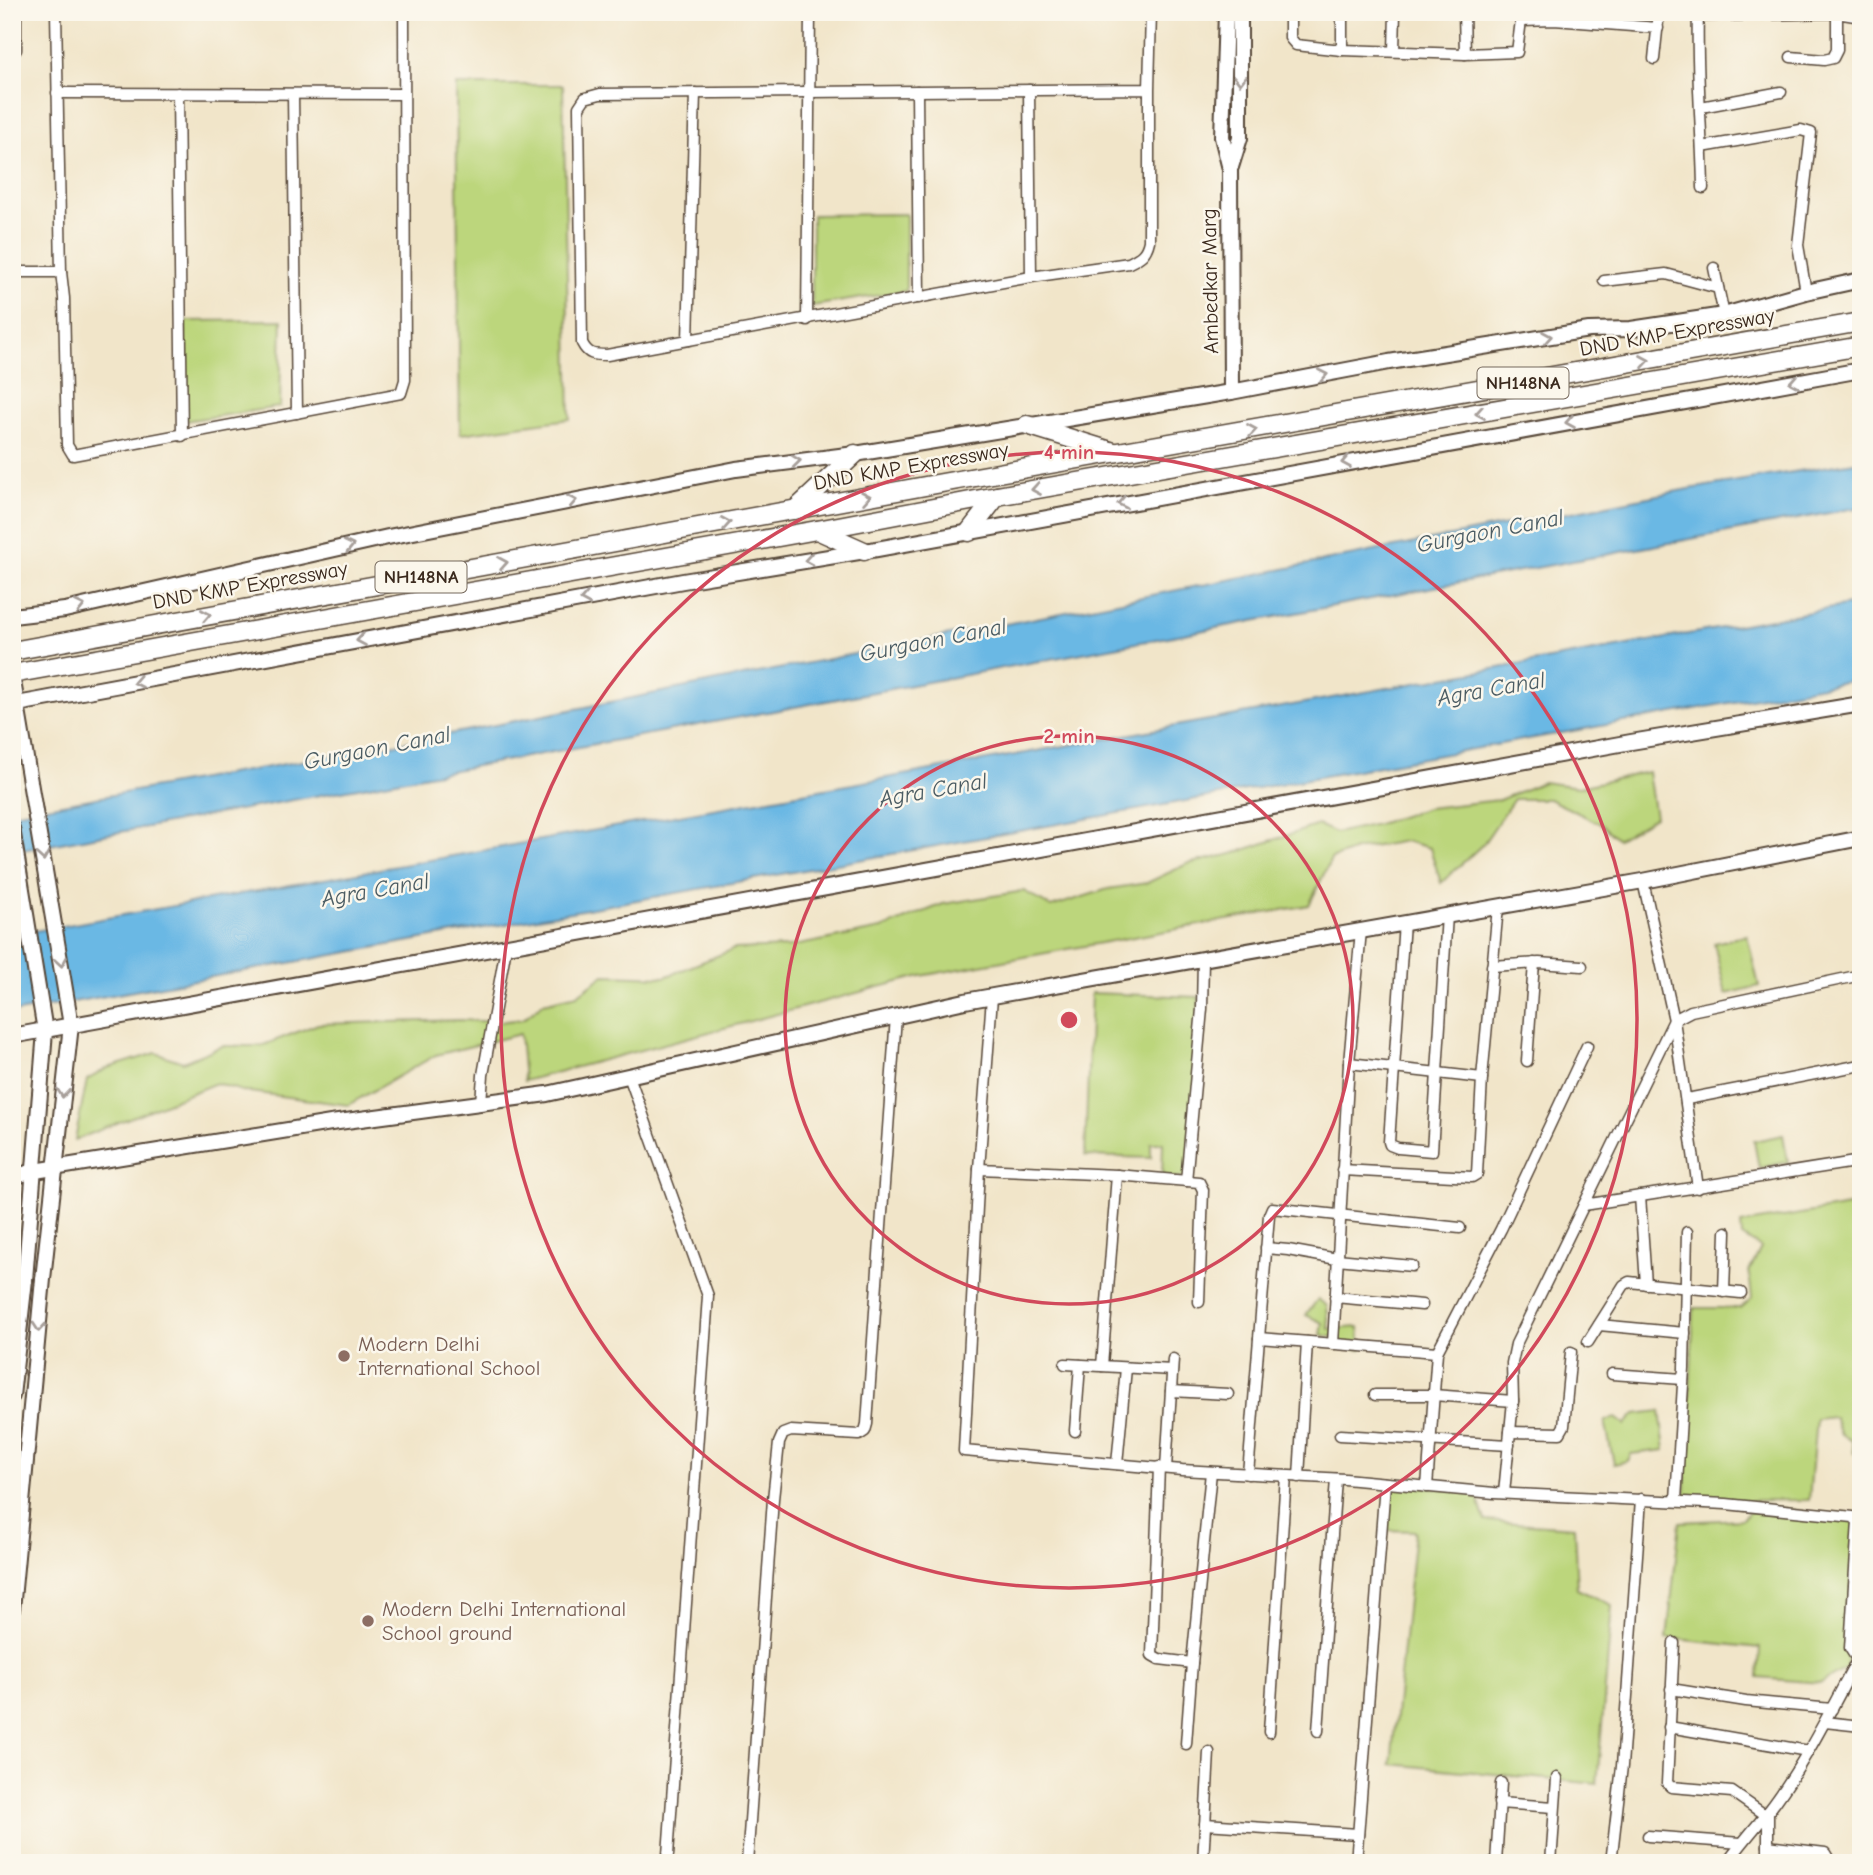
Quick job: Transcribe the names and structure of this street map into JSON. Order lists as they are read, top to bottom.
{
  "streets": {
    "highway": ["DND KMP Expressway", "NH148NA"],
    "street": ["Ambedkar Marg"]
  },
  "water": ["Gurgaon Canal", "Agra Canal"],
  "places": ["Modern Delhi International School", "Modern Delhi International School ground"],
  "rings": ["4 min", "2 min"]
}
